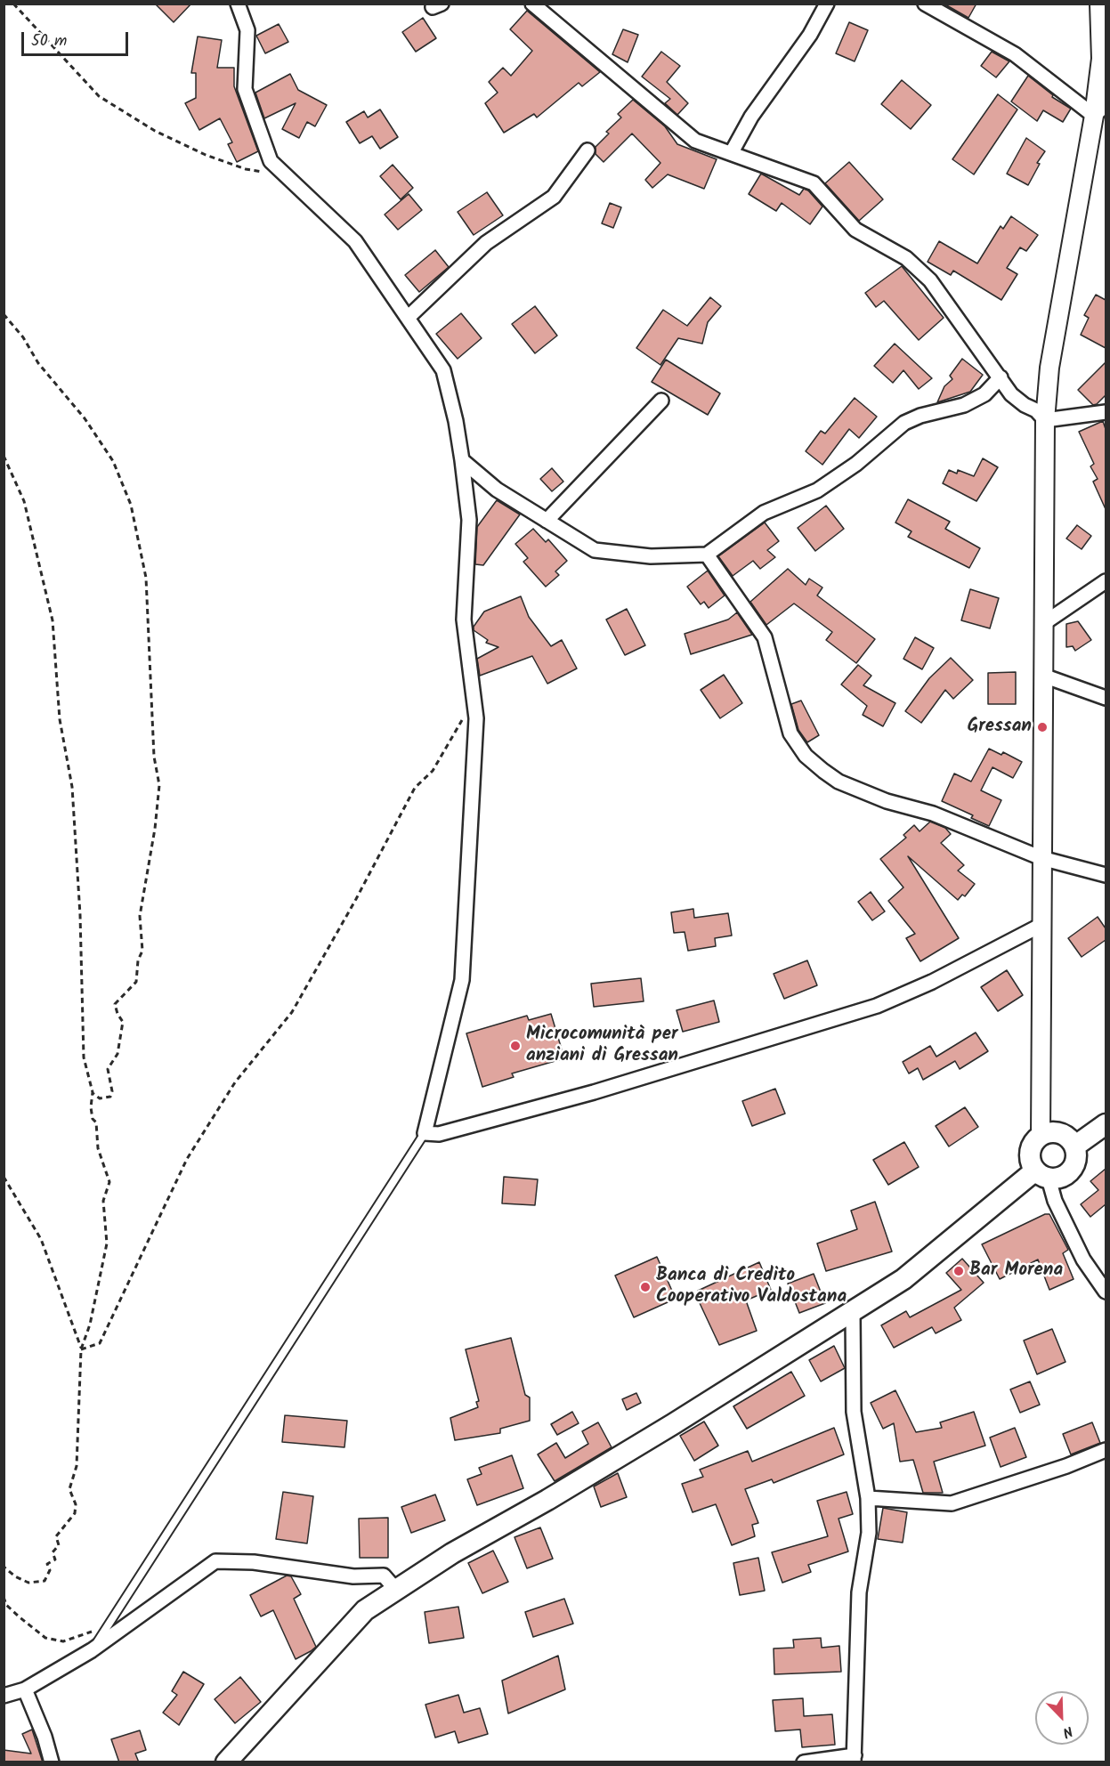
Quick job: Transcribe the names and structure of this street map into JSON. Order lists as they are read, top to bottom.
{
  "places": [
    "Gressan",
    "Microcomunità per anziani di Gressan",
    "Bar Morena",
    "Banca di Credito Cooperativo Valdostana"
  ],
  "scale_bar": "50 m",
  "north": "bottom right"
}
